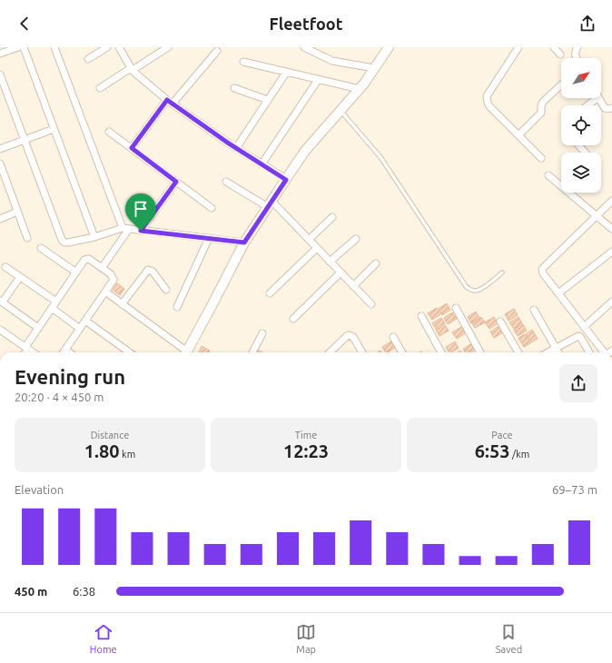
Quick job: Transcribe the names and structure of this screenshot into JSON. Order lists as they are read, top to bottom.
{
  "north": "top right",
  "page": {
    "header": "Fleetfoot",
    "heading": ["Evening run", "20:20 · 4 × 450 m"],
    "stats": [
      ["Distance", "1.80 km"],
      ["Time", "12:23"],
      ["Pace", "6:53 /km"]
    ],
    "chart": ["Elevation", "69–73 m"],
    "list": [
      {
        "name": "450 m",
        "note": "6:38"
      }
    ],
    "tabs": ["Home", "Map", "Saved"]
  }
}
